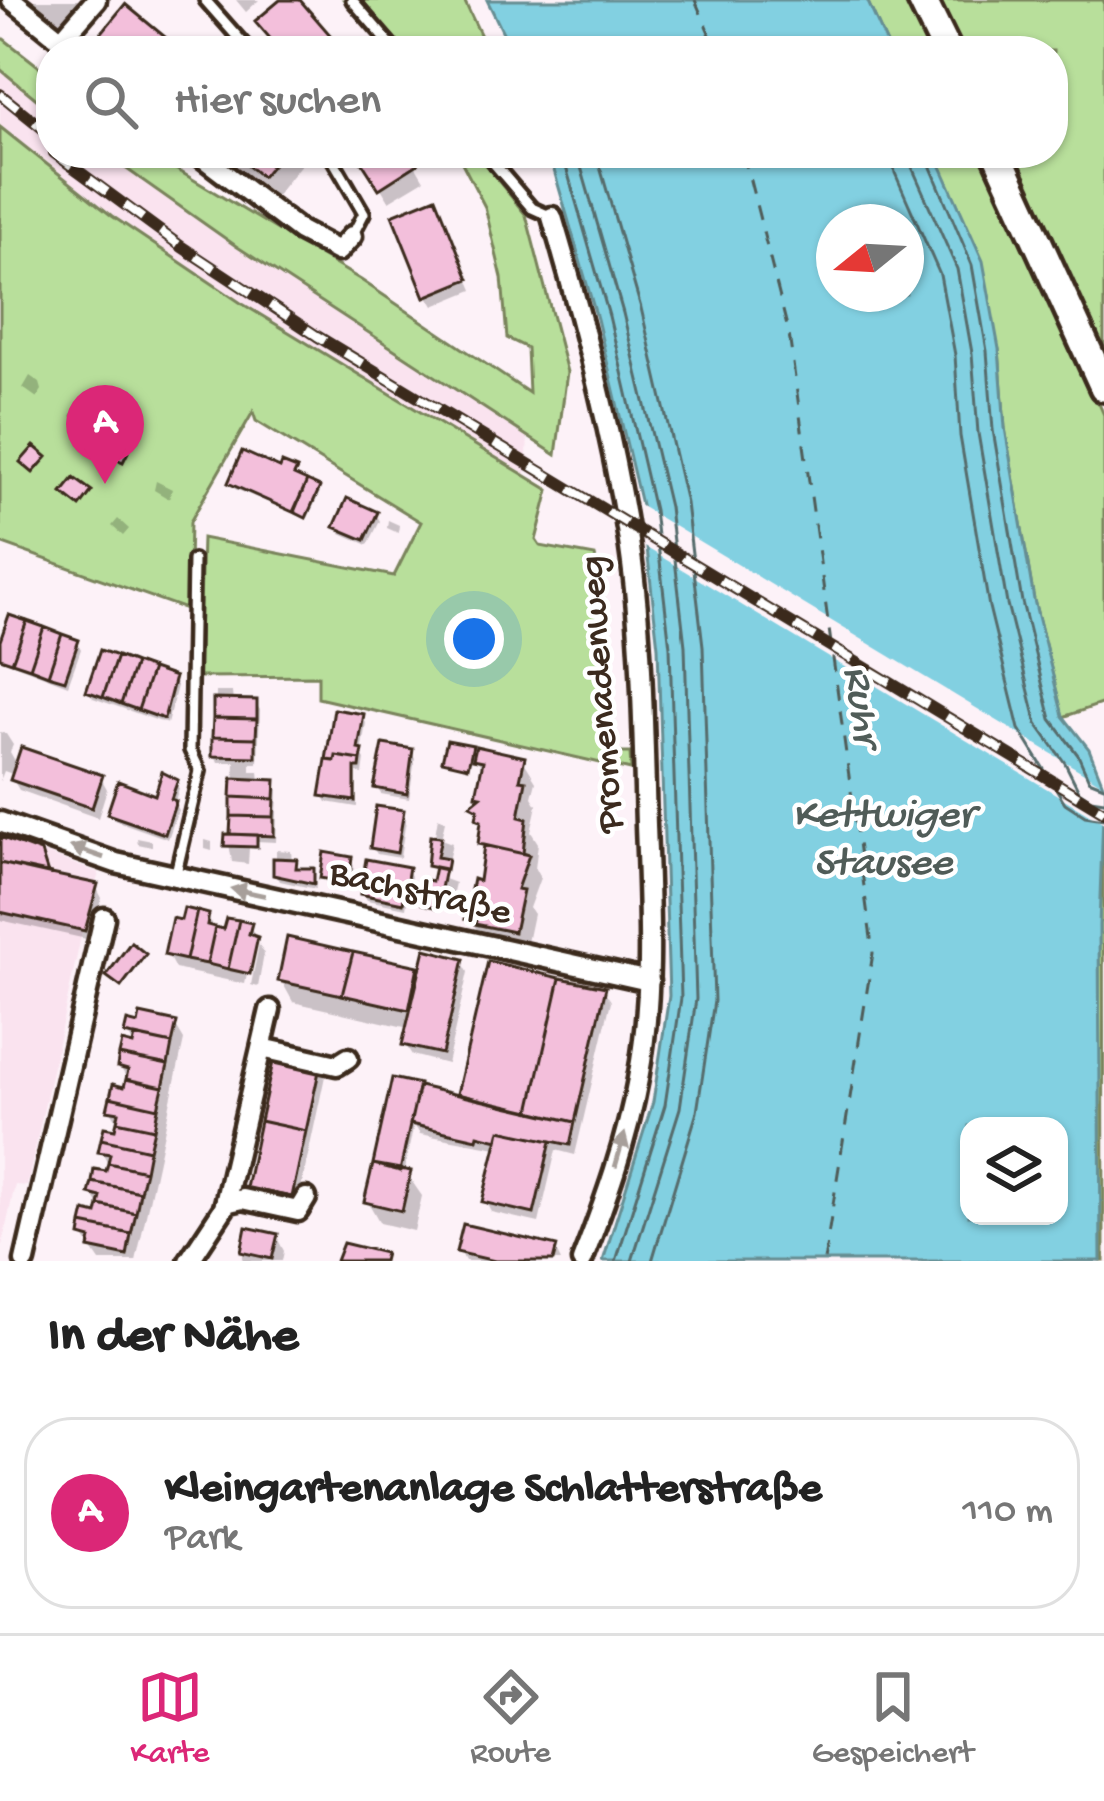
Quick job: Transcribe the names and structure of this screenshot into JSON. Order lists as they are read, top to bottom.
{
  "streets": {
    "street": ["Promenadenweg", "Bachstraße"]
  },
  "crossings": [
    ["Promenadenweg", "Bachstraße"]
  ],
  "one_way": ["Bachstraße"],
  "water": ["Ruhr", "Kettwiger Stausee"],
  "north": "left",
  "page": {
    "search": "Hier suchen",
    "pins": "A",
    "heading": "In der Nähe",
    "list": [
      {
        "mark": "A",
        "name": "Kleingartenanlage Schlatterstraße",
        "note": "Park",
        "value": "110 m"
      }
    ],
    "nav": ["Karte", "Route", "Gespeichert"]
  }
}
